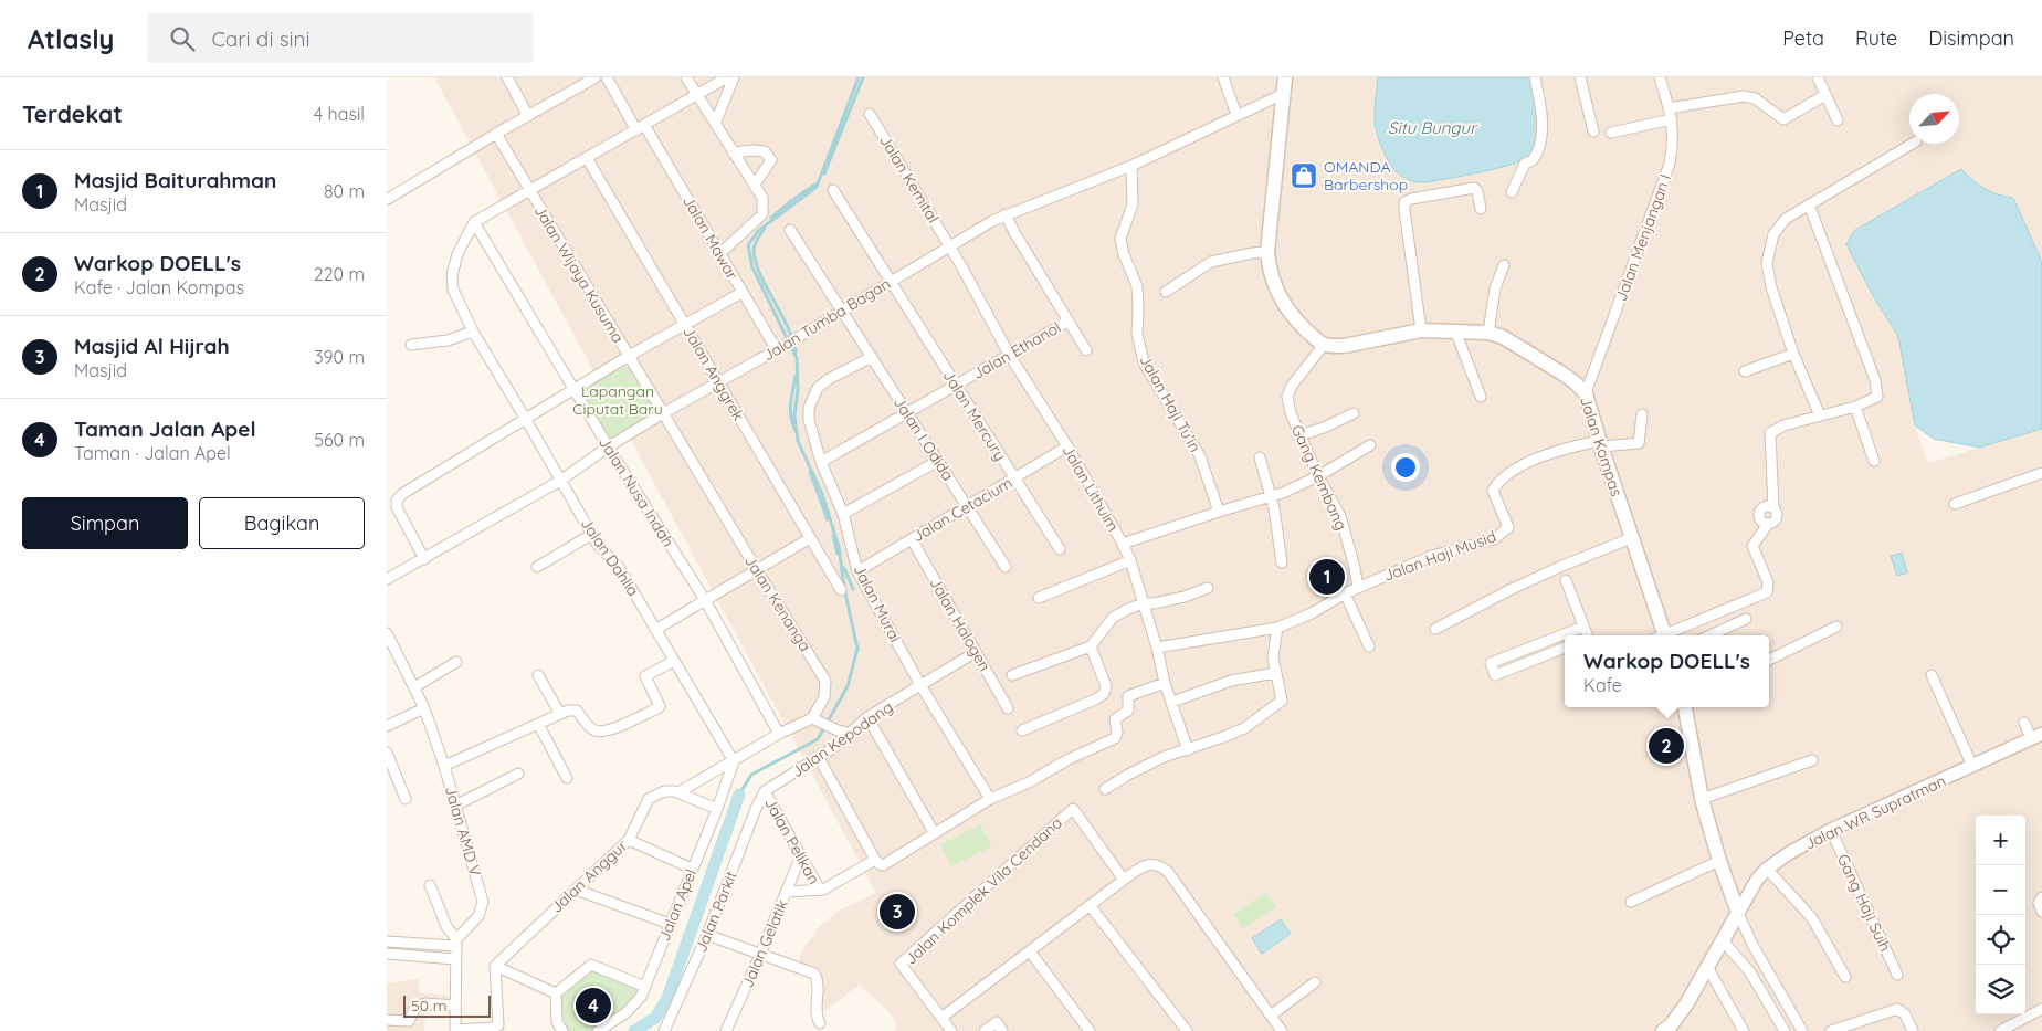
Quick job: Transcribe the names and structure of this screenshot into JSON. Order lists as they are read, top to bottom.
{
  "streets": {
    "main road": ["Jalan Kompas", "Jalan WR Supratman"],
    "street": [
      "Jalan Kemital",
      "Jalan Mawar",
      "Jalan Menjangan I",
      "Jalan Wijaya Kusuma",
      "Jalan Tumba Bagan",
      "Jalan Ethanol",
      "Jalan Anggrek",
      "Jalan Haji Tu’in",
      "Jalan Mercury",
      "Jalan I Odida",
      "Gang Kembang",
      "Jalan Lithuim",
      "Jalan Nusa Indah",
      "Jalan Cetacium",
      "Jalan Haji Musid",
      "Jalan Dahlia",
      "Jalan Kenanga",
      "Jalan Murai",
      "Jalan Halogen",
      "Jalan Kepodang",
      "Jalan AMD V",
      "Jalan Pelikan",
      "Jalan Anggur",
      "Jalan Komplek Vila Cendana",
      "Gang Haji Suih",
      "Jalan Apel",
      "Jalan Parkit",
      "Jalan Gelatik"
    ]
  },
  "crossings": [
    ["Jalan Kemital", "Jalan Tumba Bagan"],
    ["Jalan Kemital", "Jalan Lithuim"],
    ["Jalan Mawar", "Jalan Tumba Bagan"],
    ["Jalan Menjangan I", "Jalan Kompas"],
    ["Jalan Wijaya Kusuma", "Jalan Tumba Bagan"],
    ["Jalan Wijaya Kusuma", "Jalan Kenanga"],
    ["Jalan Tumba Bagan", "Jalan Anggrek"],
    ["Jalan Tumba Bagan", "Jalan Haji Tu’in"],
    ["Jalan Tumba Bagan", "Jalan Mercury"],
    ["Jalan Tumba Bagan", "Jalan I Odida"],
    ["Jalan Tumba Bagan", "Jalan Lithuim"],
    ["Jalan Tumba Bagan", "Jalan Nusa Indah"],
    ["Jalan Tumba Bagan", "Jalan Dahlia"],
    ["Jalan Tumba Bagan", "Jalan Kenanga"],
    ["Jalan Ethanol", "Jalan Mercury"],
    ["Jalan Ethanol", "Jalan I Odida"],
    ["Jalan Ethanol", "Jalan Lithuim"],
    ["Jalan Ethanol", "Jalan Murai"],
    ["Jalan Mercury", "Jalan Cetacium"],
    ["Jalan I Odida", "Jalan Cetacium"],
    ["Jalan I Odida", "Jalan Murai"],
    ["Jalan Kompas", "Gang Kembang"],
    ["Jalan Kompas", "Jalan Haji Musid"],
    ["Gang Kembang", "Jalan Haji Musid"],
    ["Jalan Lithuim", "Jalan Cetacium"],
    ["Jalan Lithuim", "Jalan Haji Musid"],
    ["Jalan Nusa Indah", "Jalan Dahlia"],
    ["Jalan Cetacium", "Jalan Murai"],
    ["Jalan Cetacium", "Jalan Halogen"],
    ["Jalan Dahlia", "Jalan Anggur"],
    ["Jalan Dahlia", "Jalan Apel"],
    ["Jalan Murai", "Jalan Kepodang"],
    ["Jalan Halogen", "Jalan Kepodang"],
    ["Jalan Kepodang", "Jalan Pelikan"],
    ["Jalan Kepodang", "Jalan Parkit"],
    ["Jalan WR Supratman", "Gang Haji Suih"],
    ["Jalan Pelikan", "Jalan Parkit"],
    ["Jalan Pelikan", "Jalan Gelatik"],
    ["Jalan Anggur", "Jalan Apel"]
  ],
  "water": ["Situ Bungur"],
  "parks": ["Lapangan Ciputat Baru"],
  "places": {
    "shop": ["OMANDA Barbershop"]
  },
  "scale_bar": "50 m",
  "north": "top right",
  "page": {
    "header": "Atlasly",
    "search": "Cari di sini",
    "nav": ["Peta", "Rute", "Disimpan"],
    "heading": ["Terdekat", "4 hasil"],
    "list": [
      {
        "mark": "1",
        "name": "Masjid Baiturahman",
        "note": "Masjid",
        "value": "80 m"
      },
      {
        "mark": "2",
        "name": "Warkop DOELL's",
        "note": "Kafe · Jalan Kompas",
        "value": "220 m"
      },
      {
        "mark": "3",
        "name": "Masjid Al Hijrah",
        "note": "Masjid",
        "value": "390 m"
      },
      {
        "mark": "4",
        "name": "Taman Jalan Apel",
        "note": "Taman · Jalan Apel",
        "value": "560 m"
      }
    ],
    "buttons": ["Simpan", "Bagikan"],
    "pins": [
      "1",
      "2",
      "3",
      "4"
    ],
    "popup": ["Warkop DOELL's", "Kafe"],
    "map_buttons": ["+", "−"],
    "scale": "50 m"
  }
}
